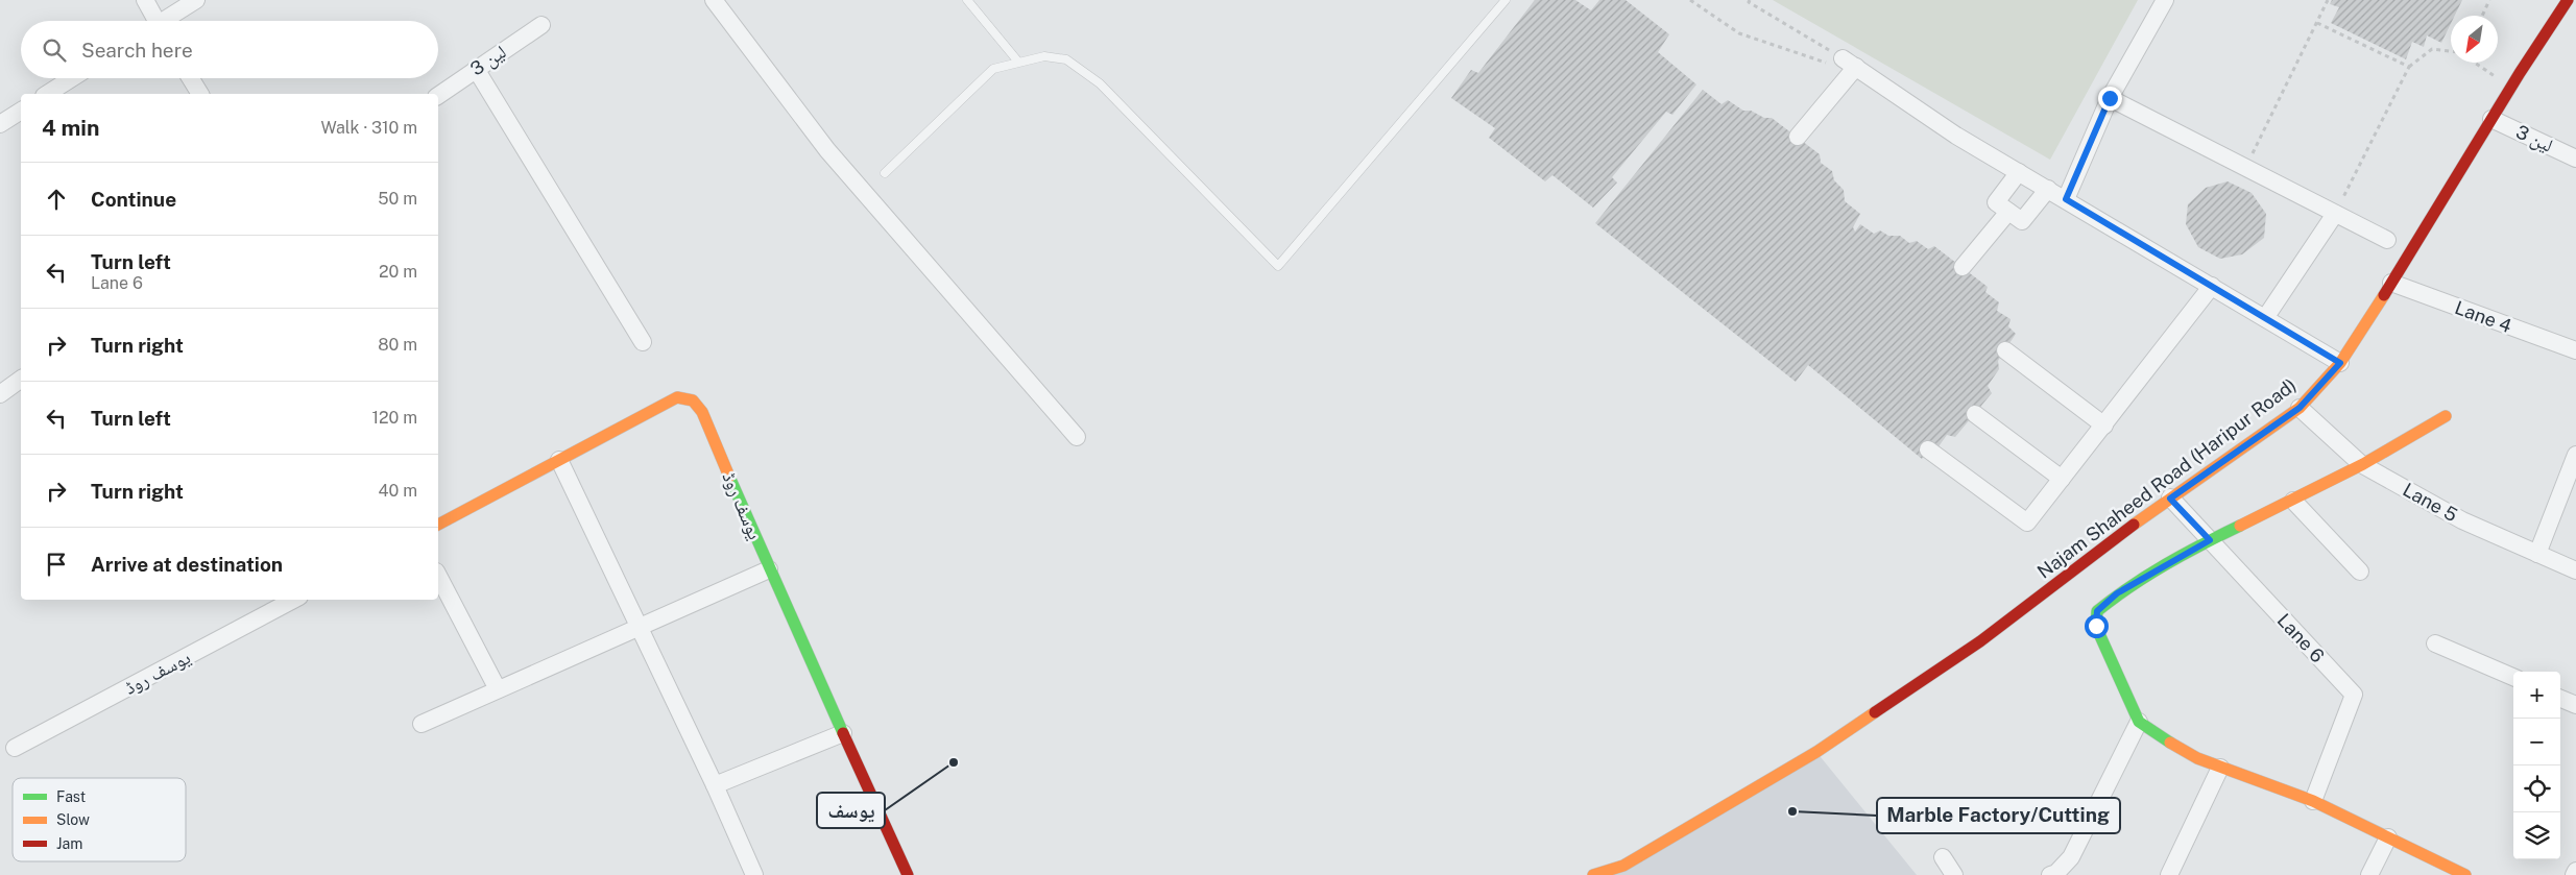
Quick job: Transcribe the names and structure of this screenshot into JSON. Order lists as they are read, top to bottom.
{
  "streets": {
    "street": [
      "لین 3",
      "Lane 4",
      "Najam Shaheed Road (Haripur Road)",
      "Lane 5",
      "یوسف روڈ",
      "Lane 6"
    ]
  },
  "crossings": [
    ["لین 3", "Najam Shaheed Road (Haripur Road)"],
    ["Lane 4", "Najam Shaheed Road (Haripur Road)"],
    ["Najam Shaheed Road (Haripur Road)", "Lane 5"],
    ["Najam Shaheed Road (Haripur Road)", "Lane 6"]
  ],
  "places": ["یوسف", "Marble Factory/Cutting"],
  "legend": ["Fast", "Slow", "Jam"],
  "north": "bottom left",
  "page": {
    "search": "Search here",
    "heading": ["4 min", "Walk · 310 m"],
    "list": [
      ["Continue", "50 m"],
      ["Turn left", "Lane 6", "20 m"],
      ["Turn right", "80 m"],
      ["Turn left", "120 m"],
      ["Turn right", "40 m"],
      "Arrive at destination"
    ],
    "map_buttons": ["+", "−"]
  }
}
